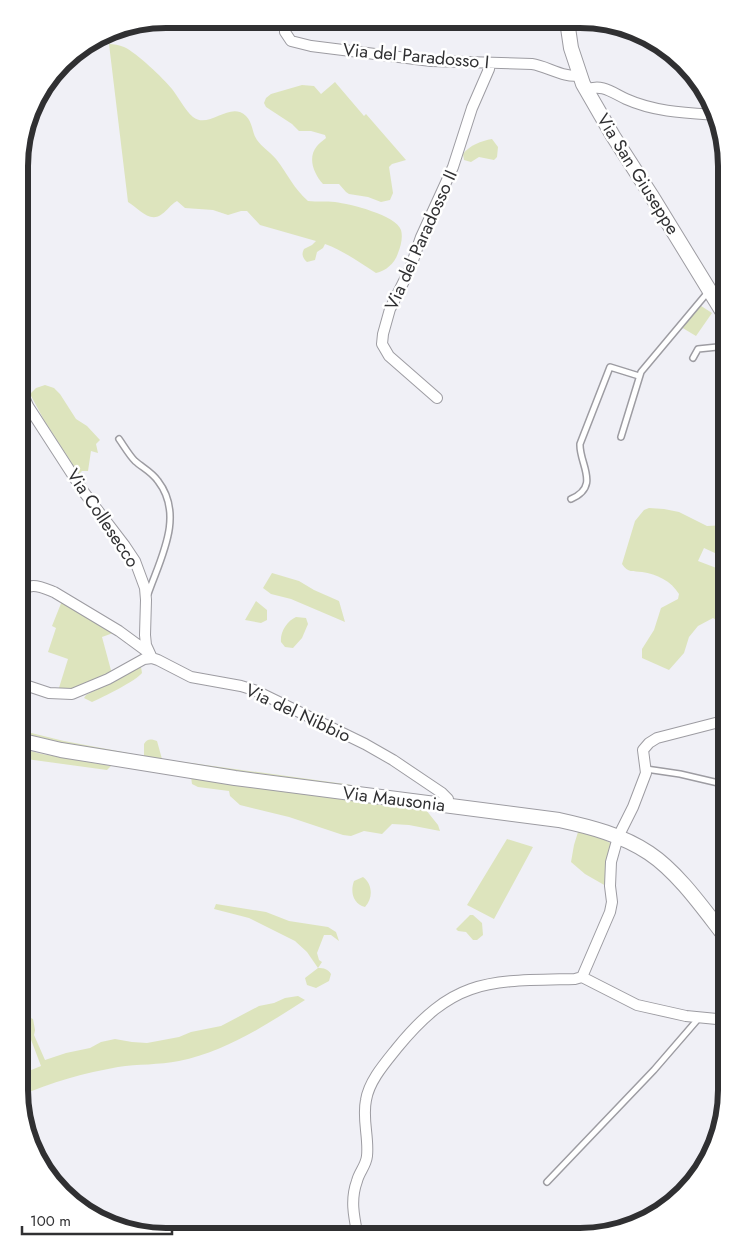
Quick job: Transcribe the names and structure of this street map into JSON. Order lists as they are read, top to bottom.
{
  "streets": {
    "main road": ["Via San Giuseppe", "Via Mausonia"],
    "street": [
      "Via del Paradosso I",
      "Via del Paradosso II",
      "Via Collesecco",
      "Via del Nibbio"
    ]
  },
  "crossings": [
    ["Via del Paradosso I", "Via San Giuseppe"],
    ["Via del Paradosso I", "Via del Paradosso II"],
    ["Via Collesecco", "Via del Nibbio"],
    ["Via del Nibbio", "Via Mausonia"]
  ],
  "scale_bar": "100 m"
}
